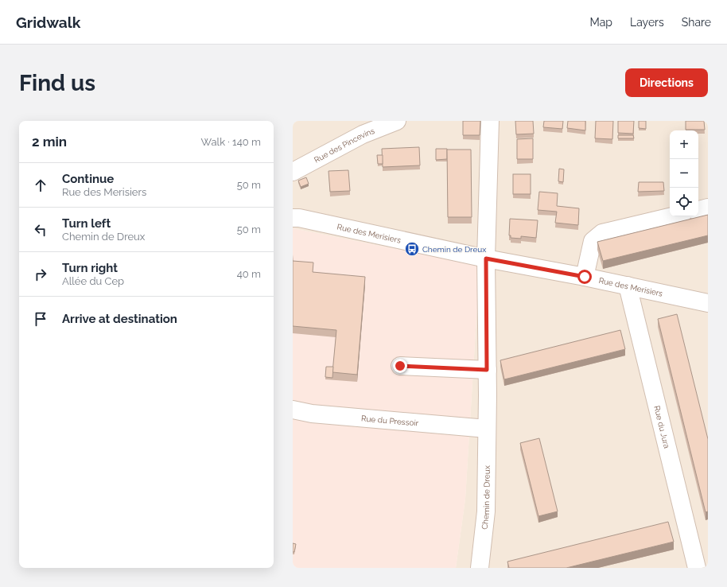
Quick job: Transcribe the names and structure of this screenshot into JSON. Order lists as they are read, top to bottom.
{
  "streets": {
    "street": [
      "Rue des Pincevins",
      "Rue des Merisiers",
      "Rue du Pressoir",
      "Rue du Jura",
      "Chemin de Dreux"
    ]
  },
  "crossings": [
    ["Rue des Merisiers", "Rue du Jura"],
    ["Rue des Merisiers", "Chemin de Dreux"],
    ["Rue du Pressoir", "Chemin de Dreux"]
  ],
  "places": {
    "bus stop": ["Chemin de Dreux"]
  },
  "page": {
    "header": "Gridwalk",
    "nav": ["Map", "Layers", "Share"],
    "buttons": "Directions",
    "title": "Find us",
    "heading": ["2 min", "Walk · 140 m"],
    "map_buttons": ["+", "−"],
    "list": [
      ["Continue", "Rue des Merisiers", "50 m"],
      ["Turn left", "Chemin de Dreux", "50 m"],
      ["Turn right", "Allée du Cep", "40 m"],
      "Arrive at destination"
    ]
  }
}
